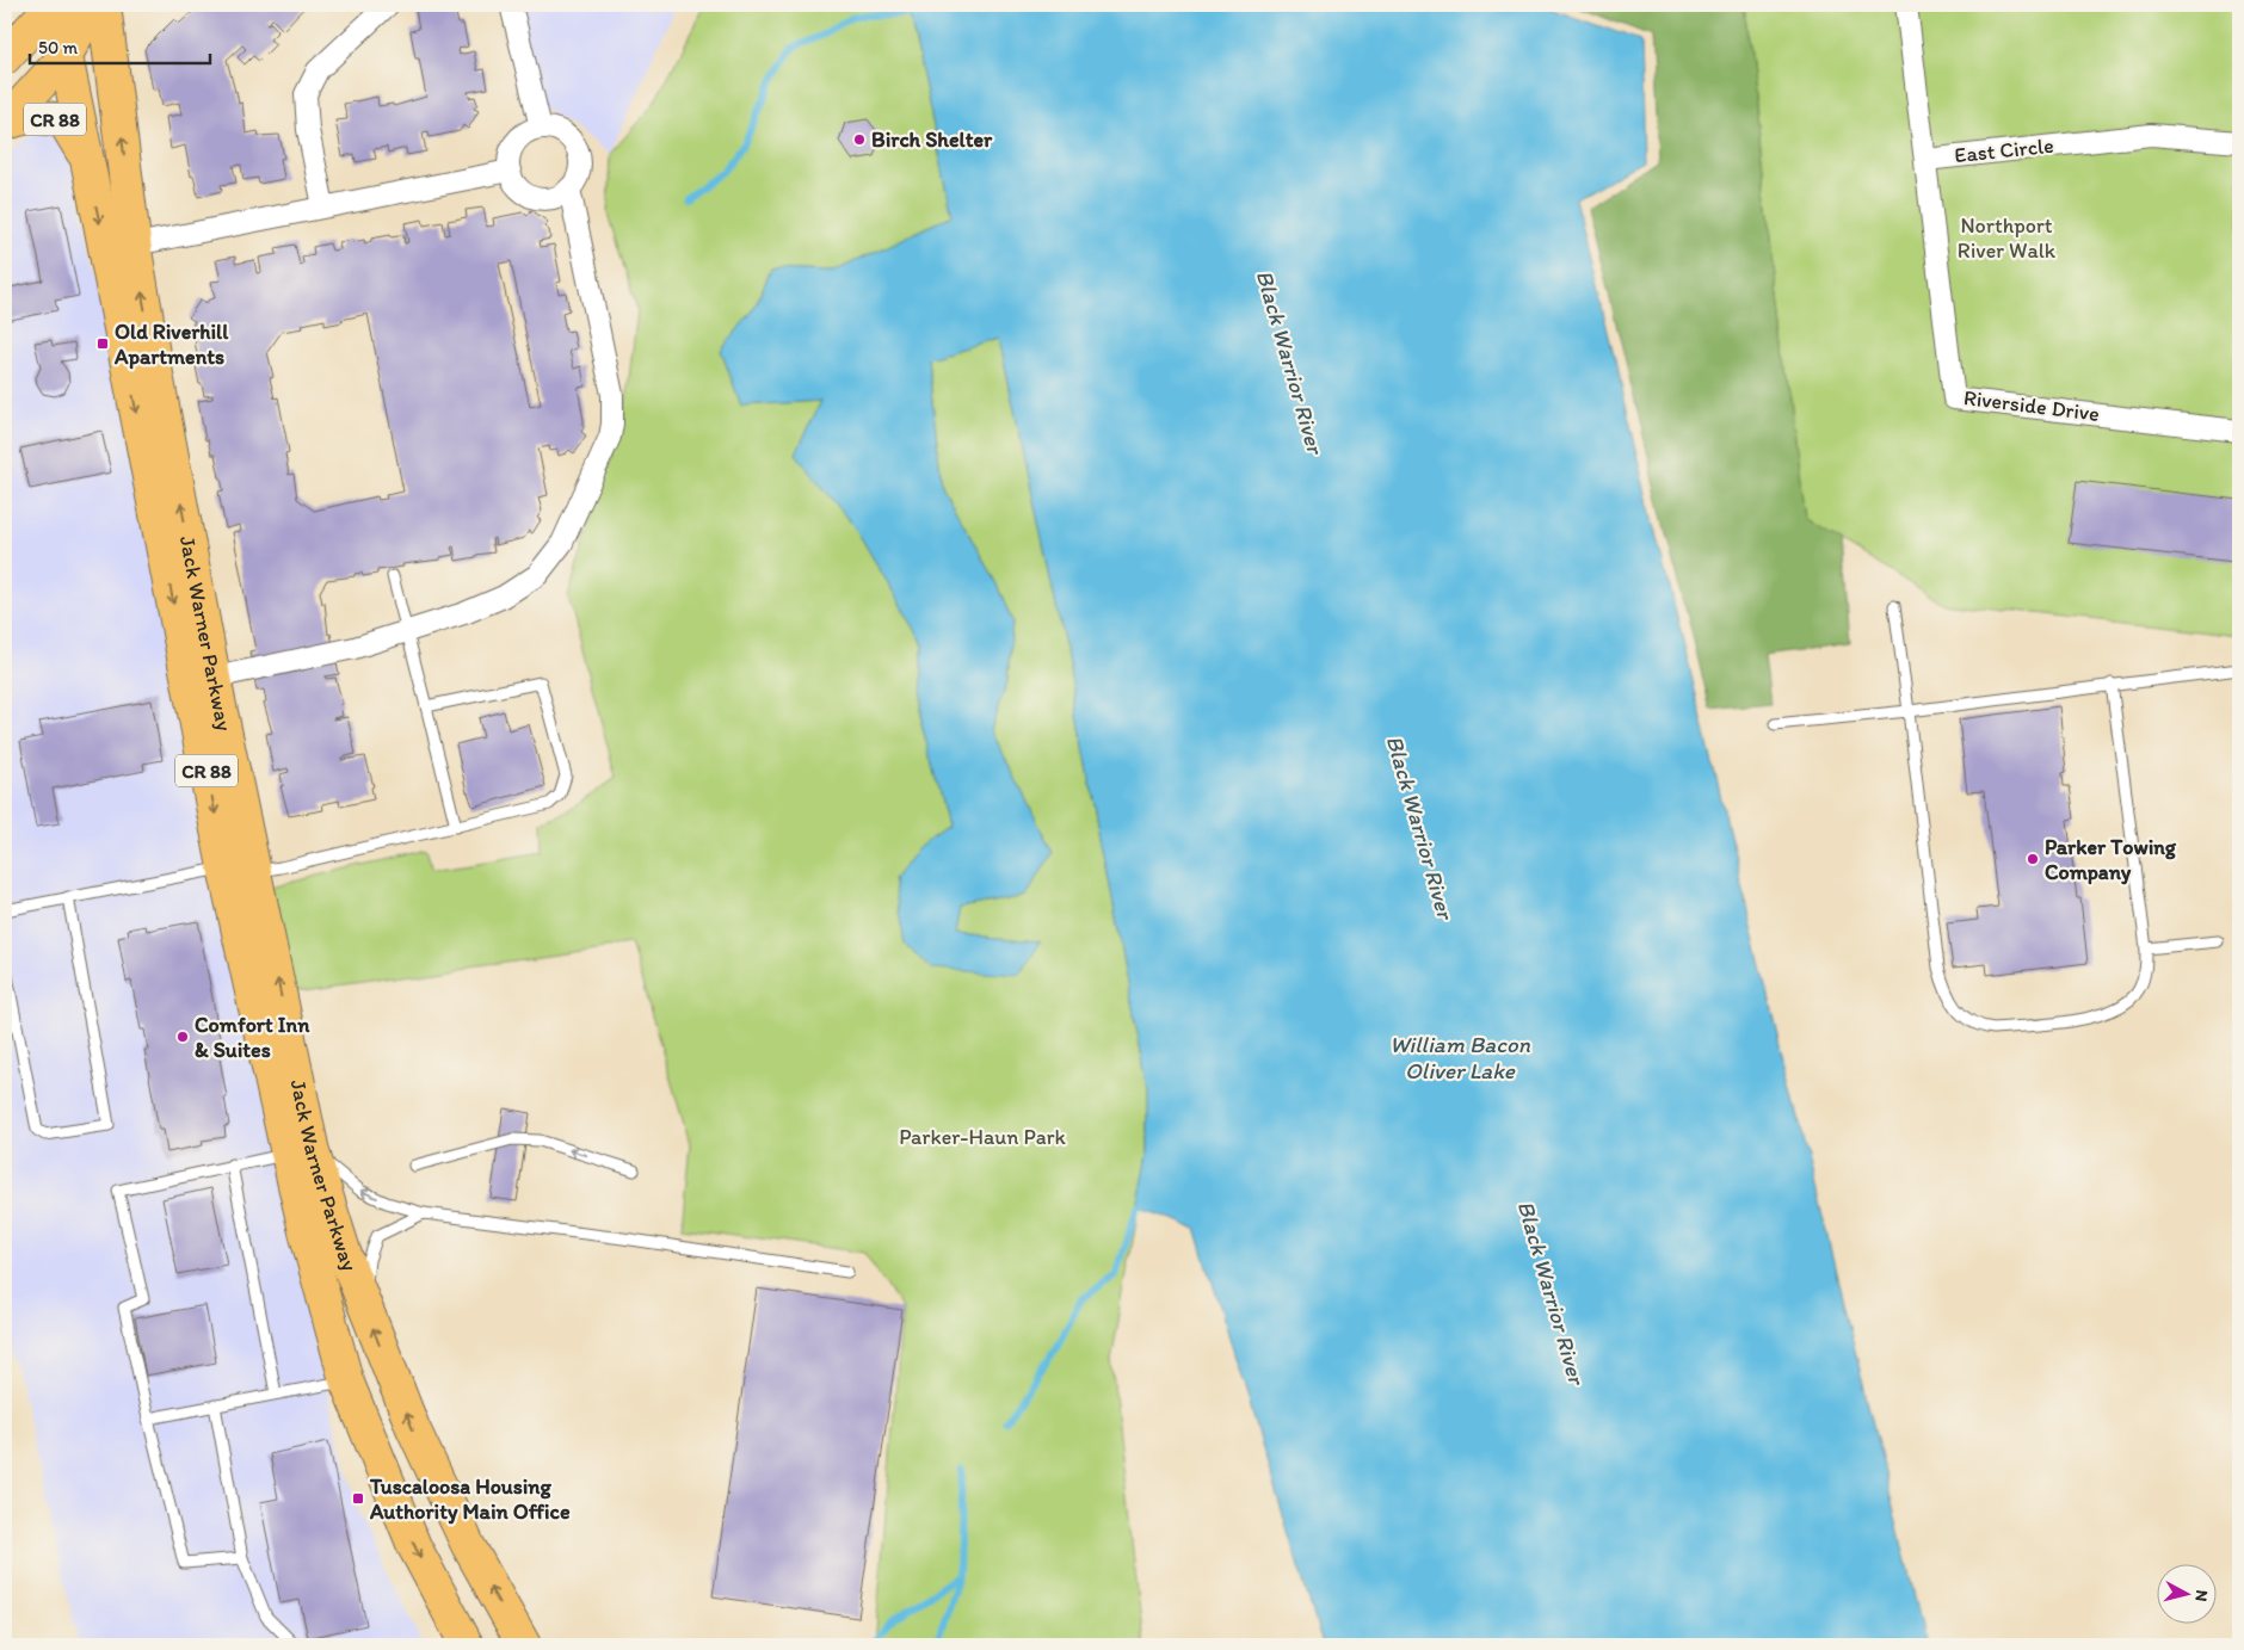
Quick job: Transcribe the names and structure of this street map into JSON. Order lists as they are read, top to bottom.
{
  "streets": {
    "main road": ["CR 88", "Jack Warner Parkway"],
    "street": ["East Circle", "Riverside Drive"]
  },
  "crossings": [
    ["CR 88", "Jack Warner Parkway"],
    ["East Circle", "Riverside Drive"]
  ],
  "water": ["Black Warrior River", "William Bacon Oliver Lake"],
  "parks": ["Northport River Walk", "Parker-Haun Park"],
  "places": {
    "other": ["Birch Shelter", "Parker Towing Company", "Comfort Inn & Suites"],
    "transit": ["Old Riverhill Apartments", "Tuscaloosa Housing Authority Main Office"]
  },
  "scale_bar": "50 m",
  "north": "right"
}
